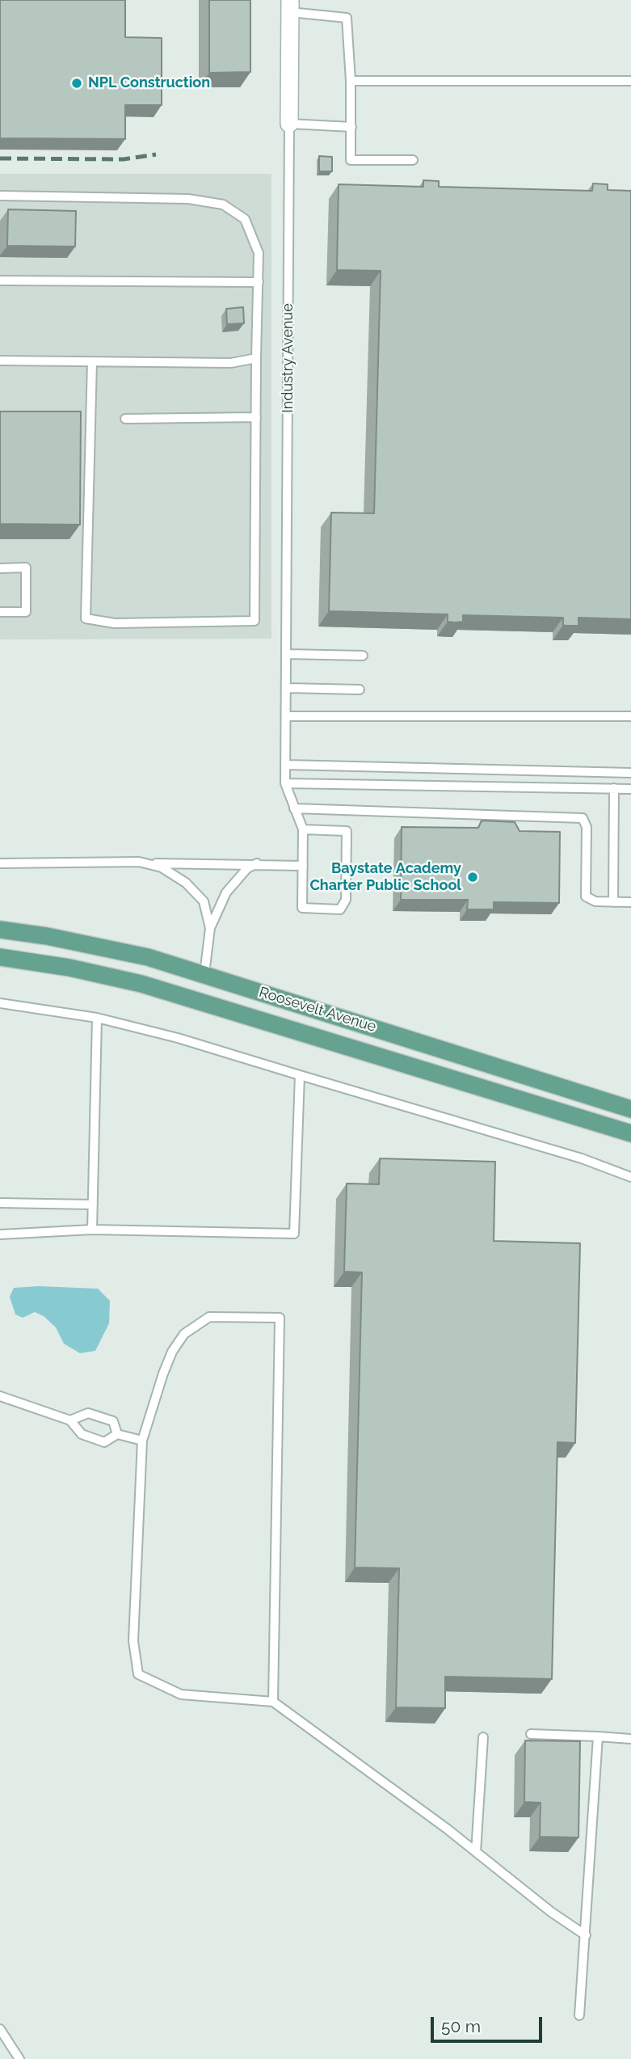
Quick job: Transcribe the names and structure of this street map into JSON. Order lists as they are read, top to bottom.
{
  "streets": {
    "main road": ["Roosevelt Avenue"],
    "street": ["Industry Avenue"]
  },
  "places": ["NPL Construction", "Baystate Academy Charter Public School"],
  "scale_bar": "50 m"
}
